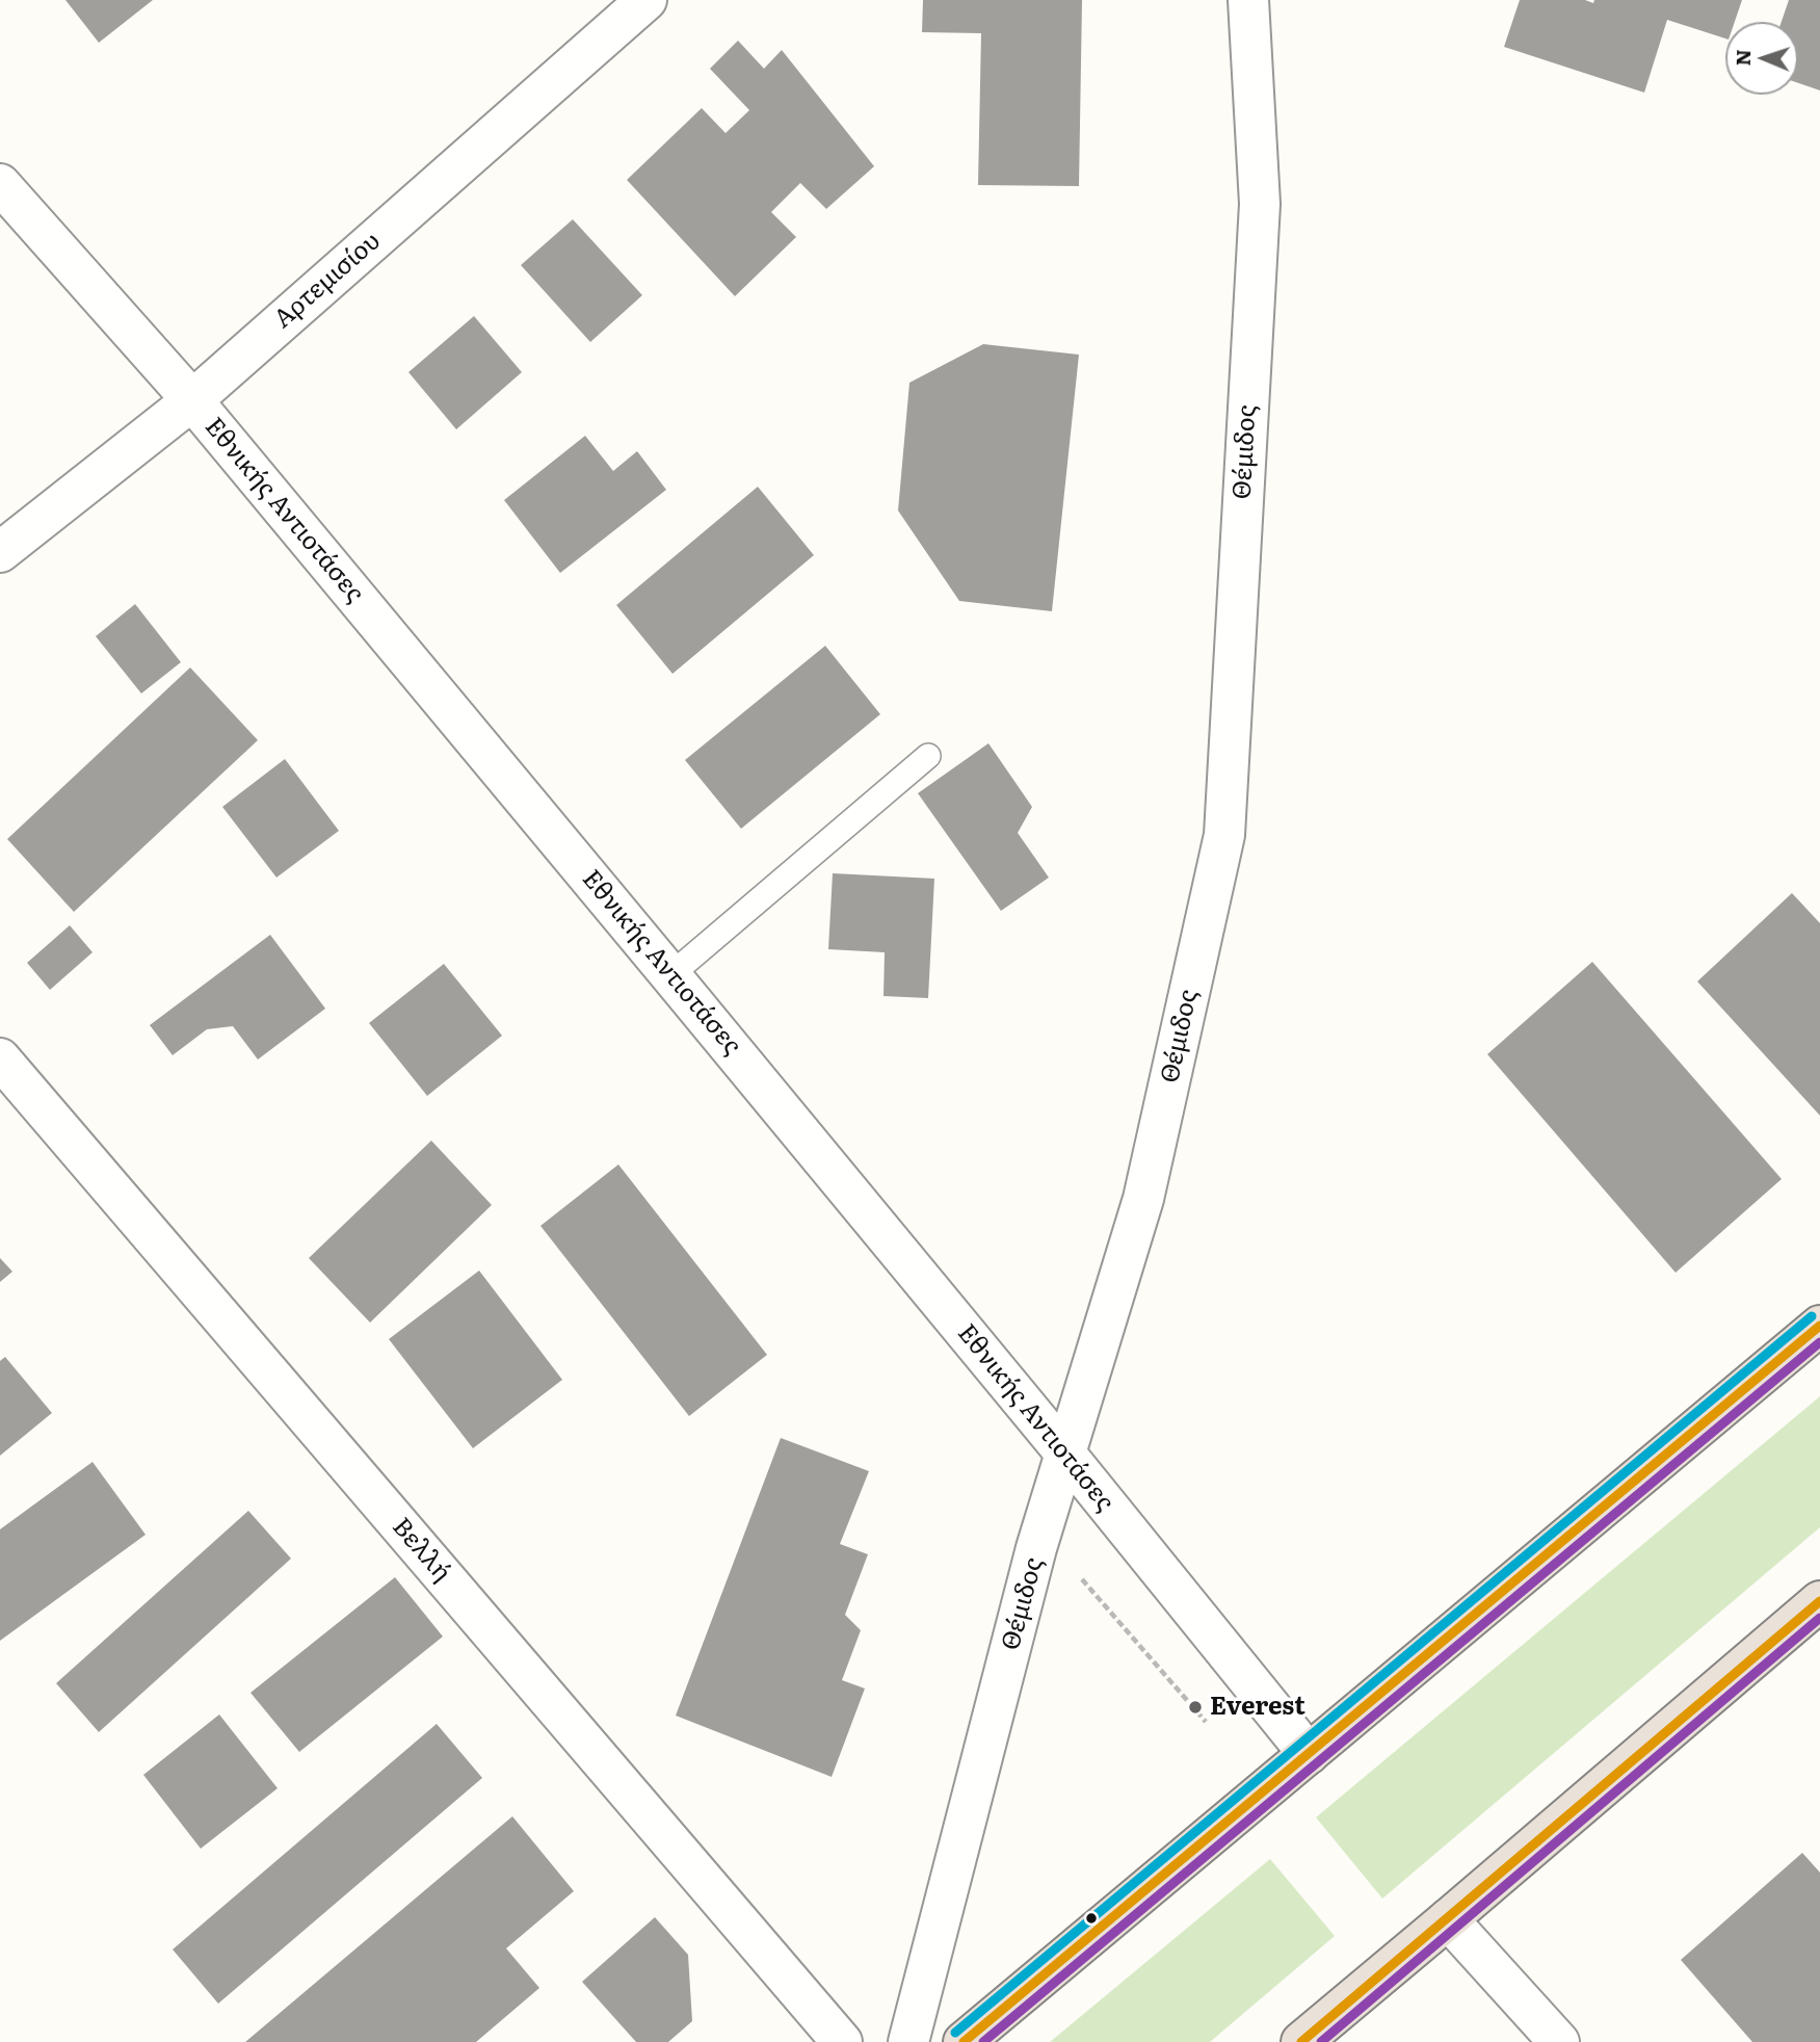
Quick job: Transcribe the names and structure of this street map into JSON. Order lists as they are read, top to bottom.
{
  "streets": {
    "street": [
      "Αρτεμισίου",
      "Θέμιδος",
      "Εθνικής Αντιοτάσες",
      "Βελλή"
    ]
  },
  "crossings": [
    ["Αρτεμισίου", "Εθνικής Αντιοτάσες"],
    ["Θέμιδος", "Εθνικής Αντιοτάσες"]
  ],
  "places": ["Everest"],
  "north": "left"
}
